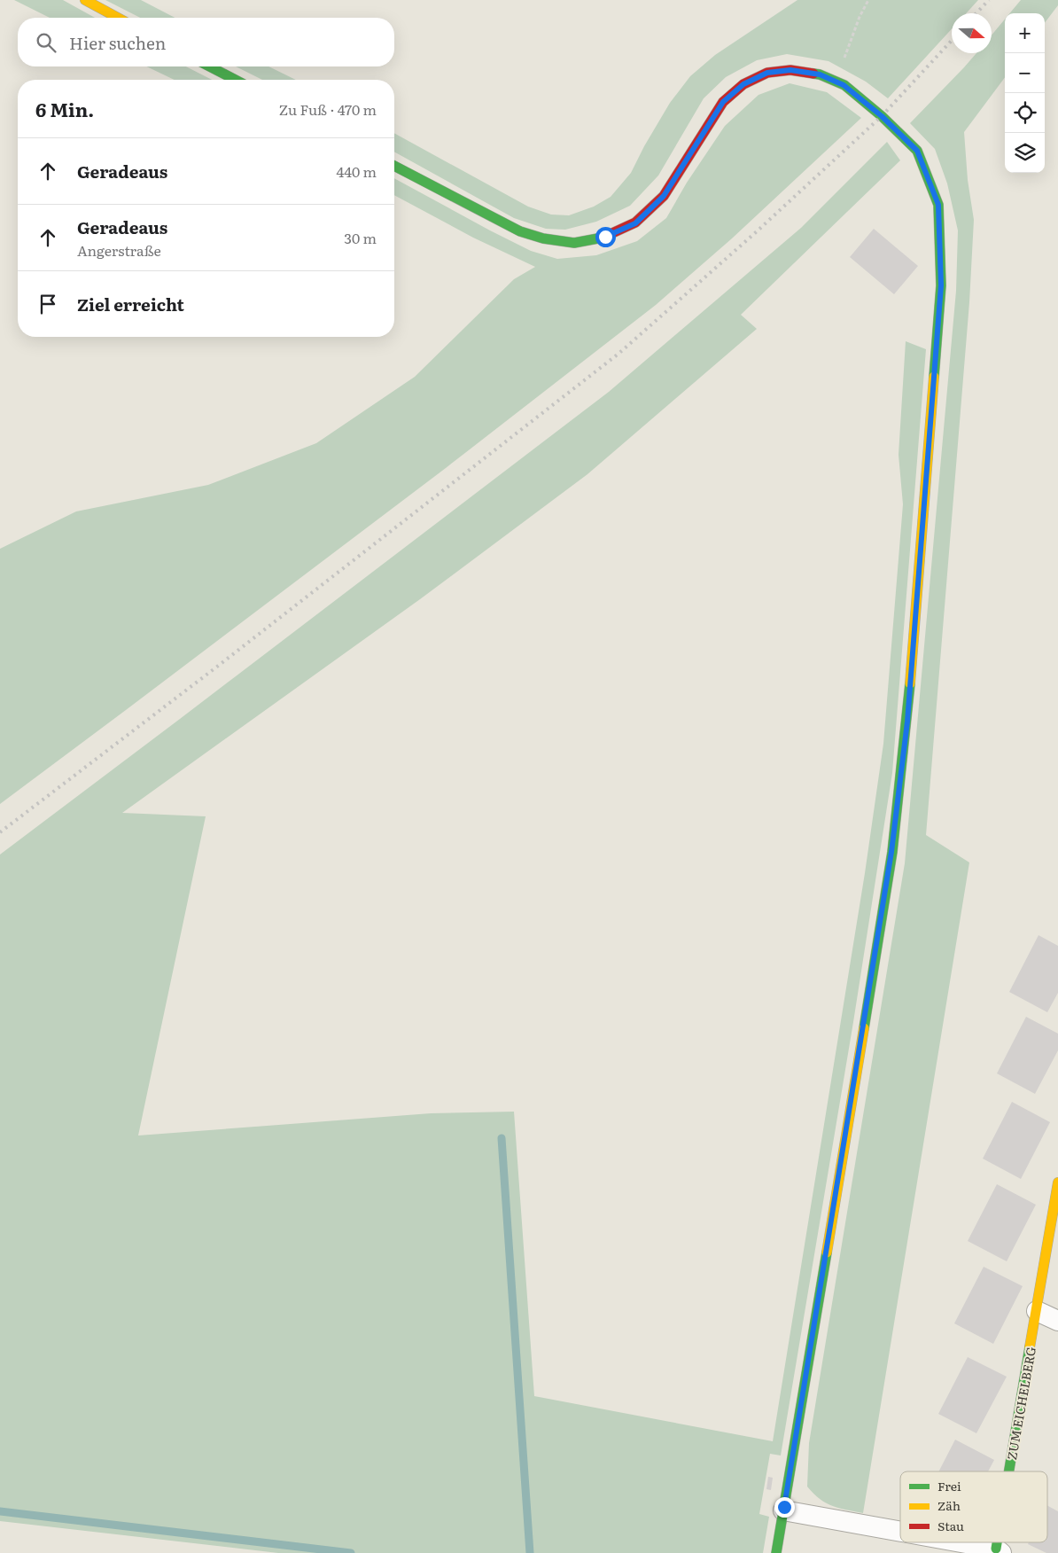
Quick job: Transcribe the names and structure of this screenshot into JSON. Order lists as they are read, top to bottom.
{
  "streets": {
    "street": ["ZUM EICHELBERG"]
  },
  "legend": ["Frei", "Zäh", "Stau"],
  "north": "right",
  "page": {
    "map_buttons": ["+", "−"],
    "search": "Hier suchen",
    "heading": ["6 Min.", "Zu Fuß · 470 m"],
    "list": [
      ["Geradeaus", "440 m"],
      ["Geradeaus", "Angerstraße", "30 m"],
      "Ziel erreicht"
    ]
  }
}
